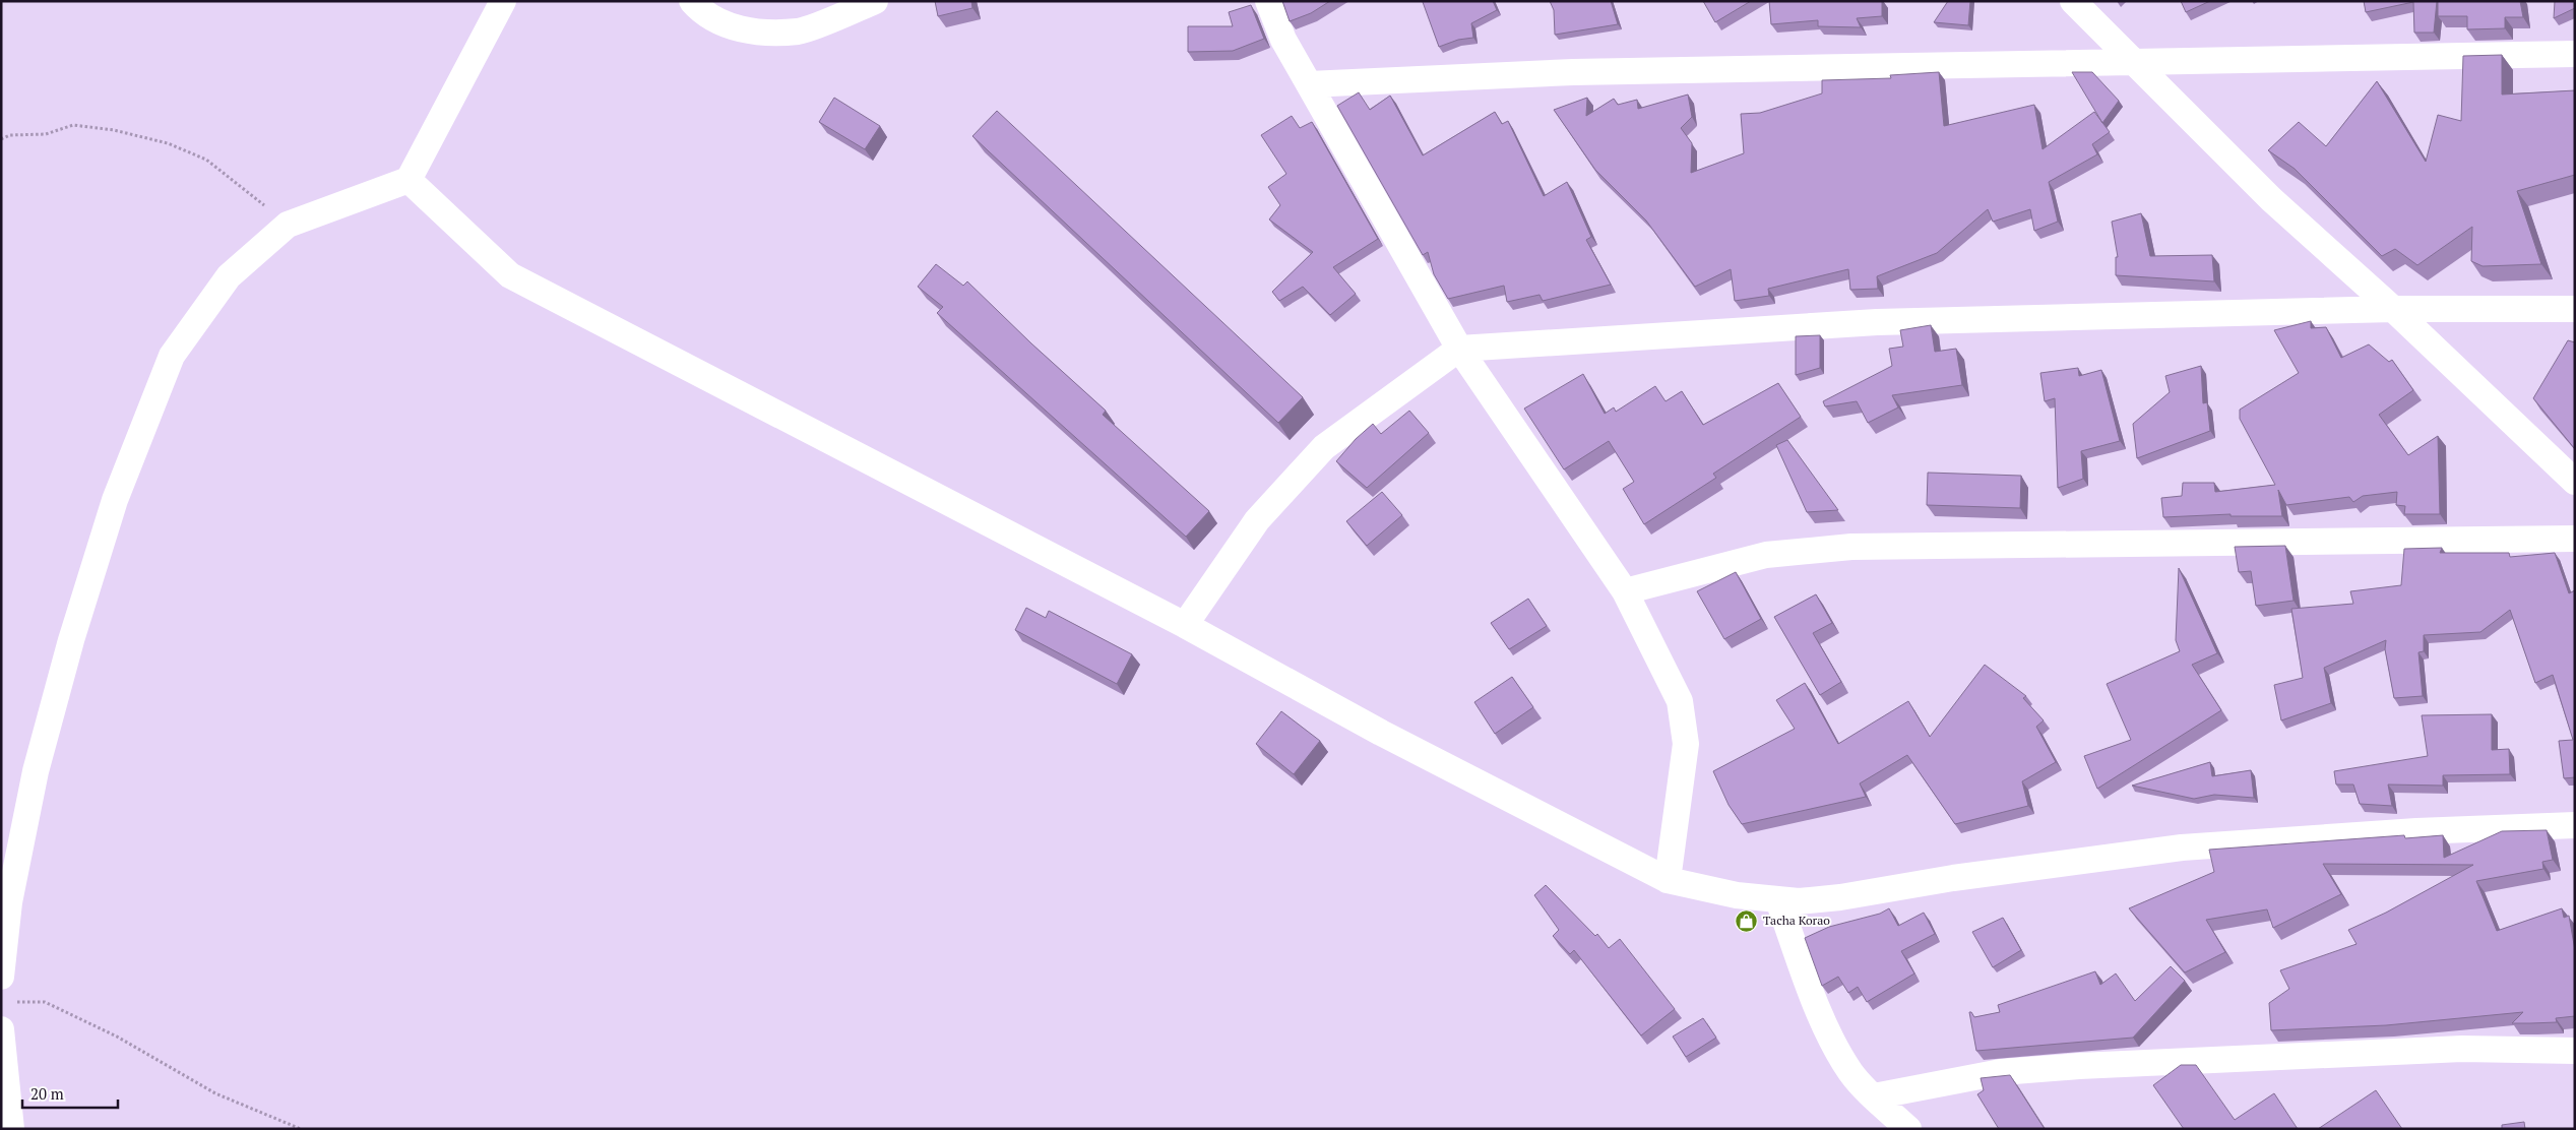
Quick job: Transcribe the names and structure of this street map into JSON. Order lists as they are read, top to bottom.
{
  "places": {
    "shop": ["Tacha Korao"]
  },
  "scale_bar": "20 m"
}
